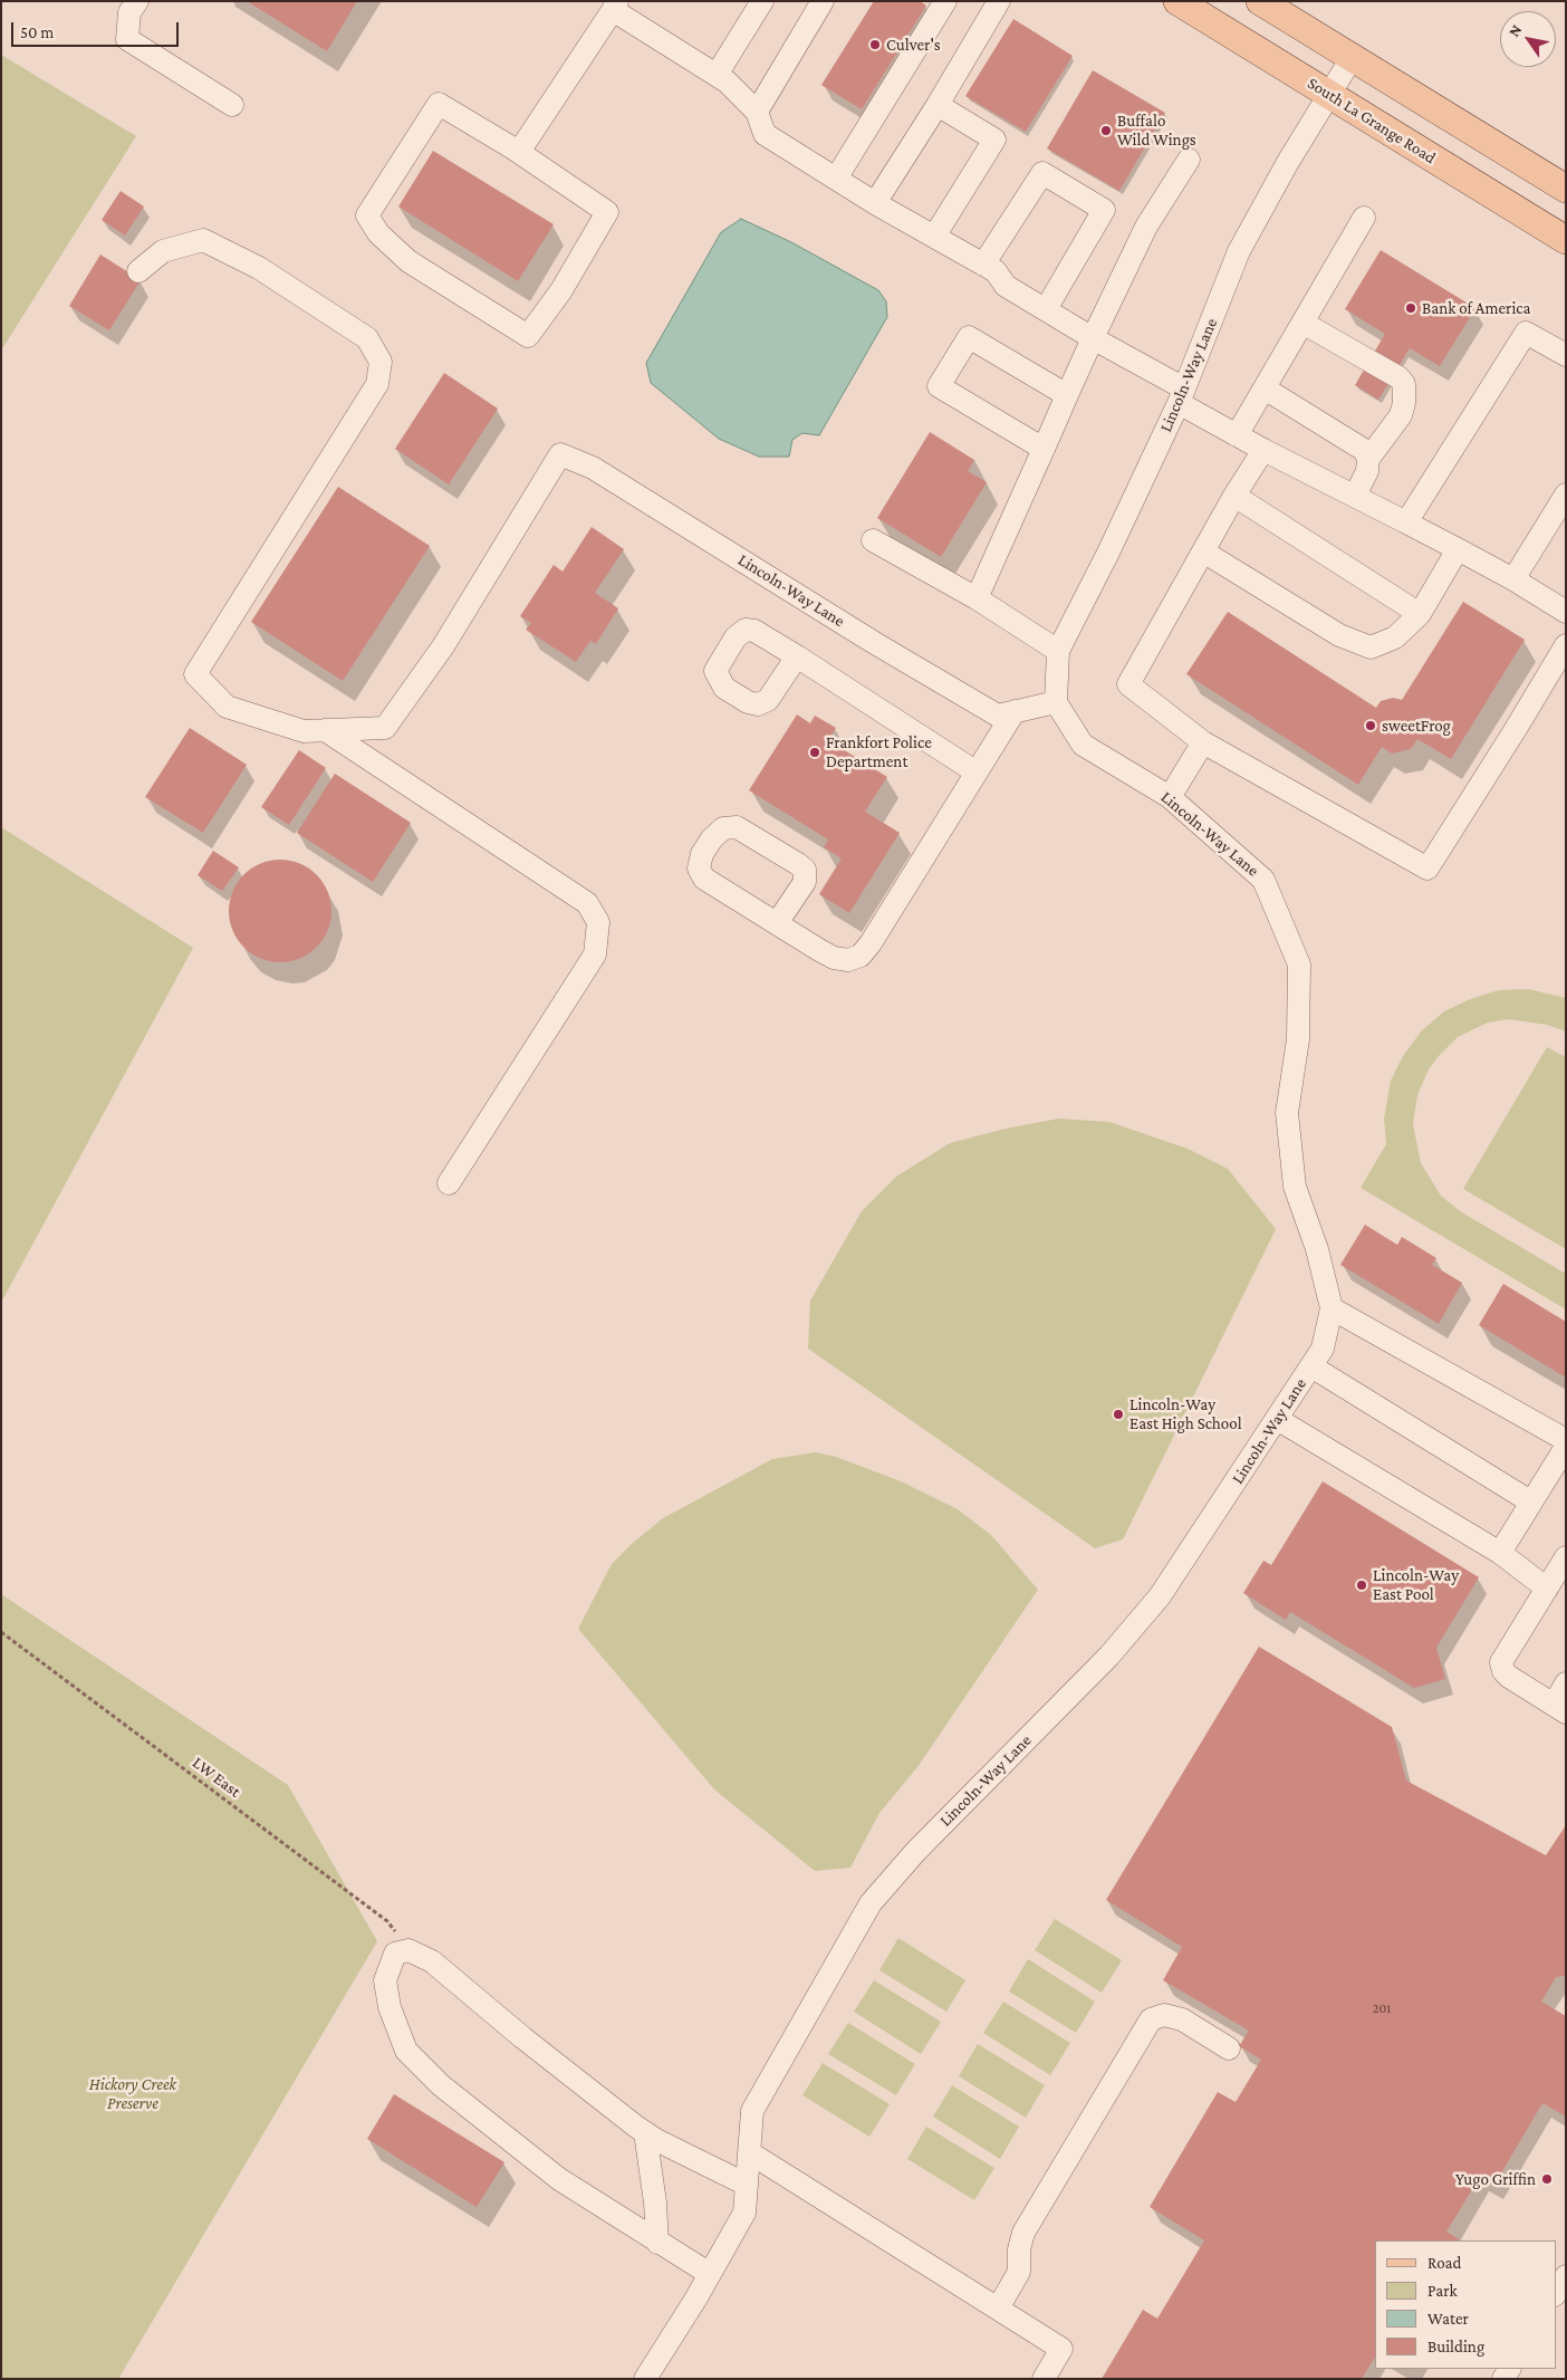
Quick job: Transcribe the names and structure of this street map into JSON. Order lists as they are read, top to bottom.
{
  "streets": {
    "main road": ["South La Grange Road"],
    "street": ["Lincoln-Way Lane"],
    "path": ["LW East"]
  },
  "crossings": [
    ["South La Grange Road", "Lincoln-Way Lane"]
  ],
  "parks": ["Hickory Creek Preserve"],
  "places": [
    "Culver's",
    "Buffalo Wild Wings",
    "Bank of America",
    "sweetFrog",
    "Frankfort Police Department",
    "Lincoln-Way East High School",
    "Lincoln-Way East Pool",
    "Yugo Griffin"
  ],
  "house_numbers": ["201"],
  "legend": [
    "Road",
    "Park",
    "Water",
    "Building"
  ],
  "scale_bar": "50 m",
  "north": "top left"
}
